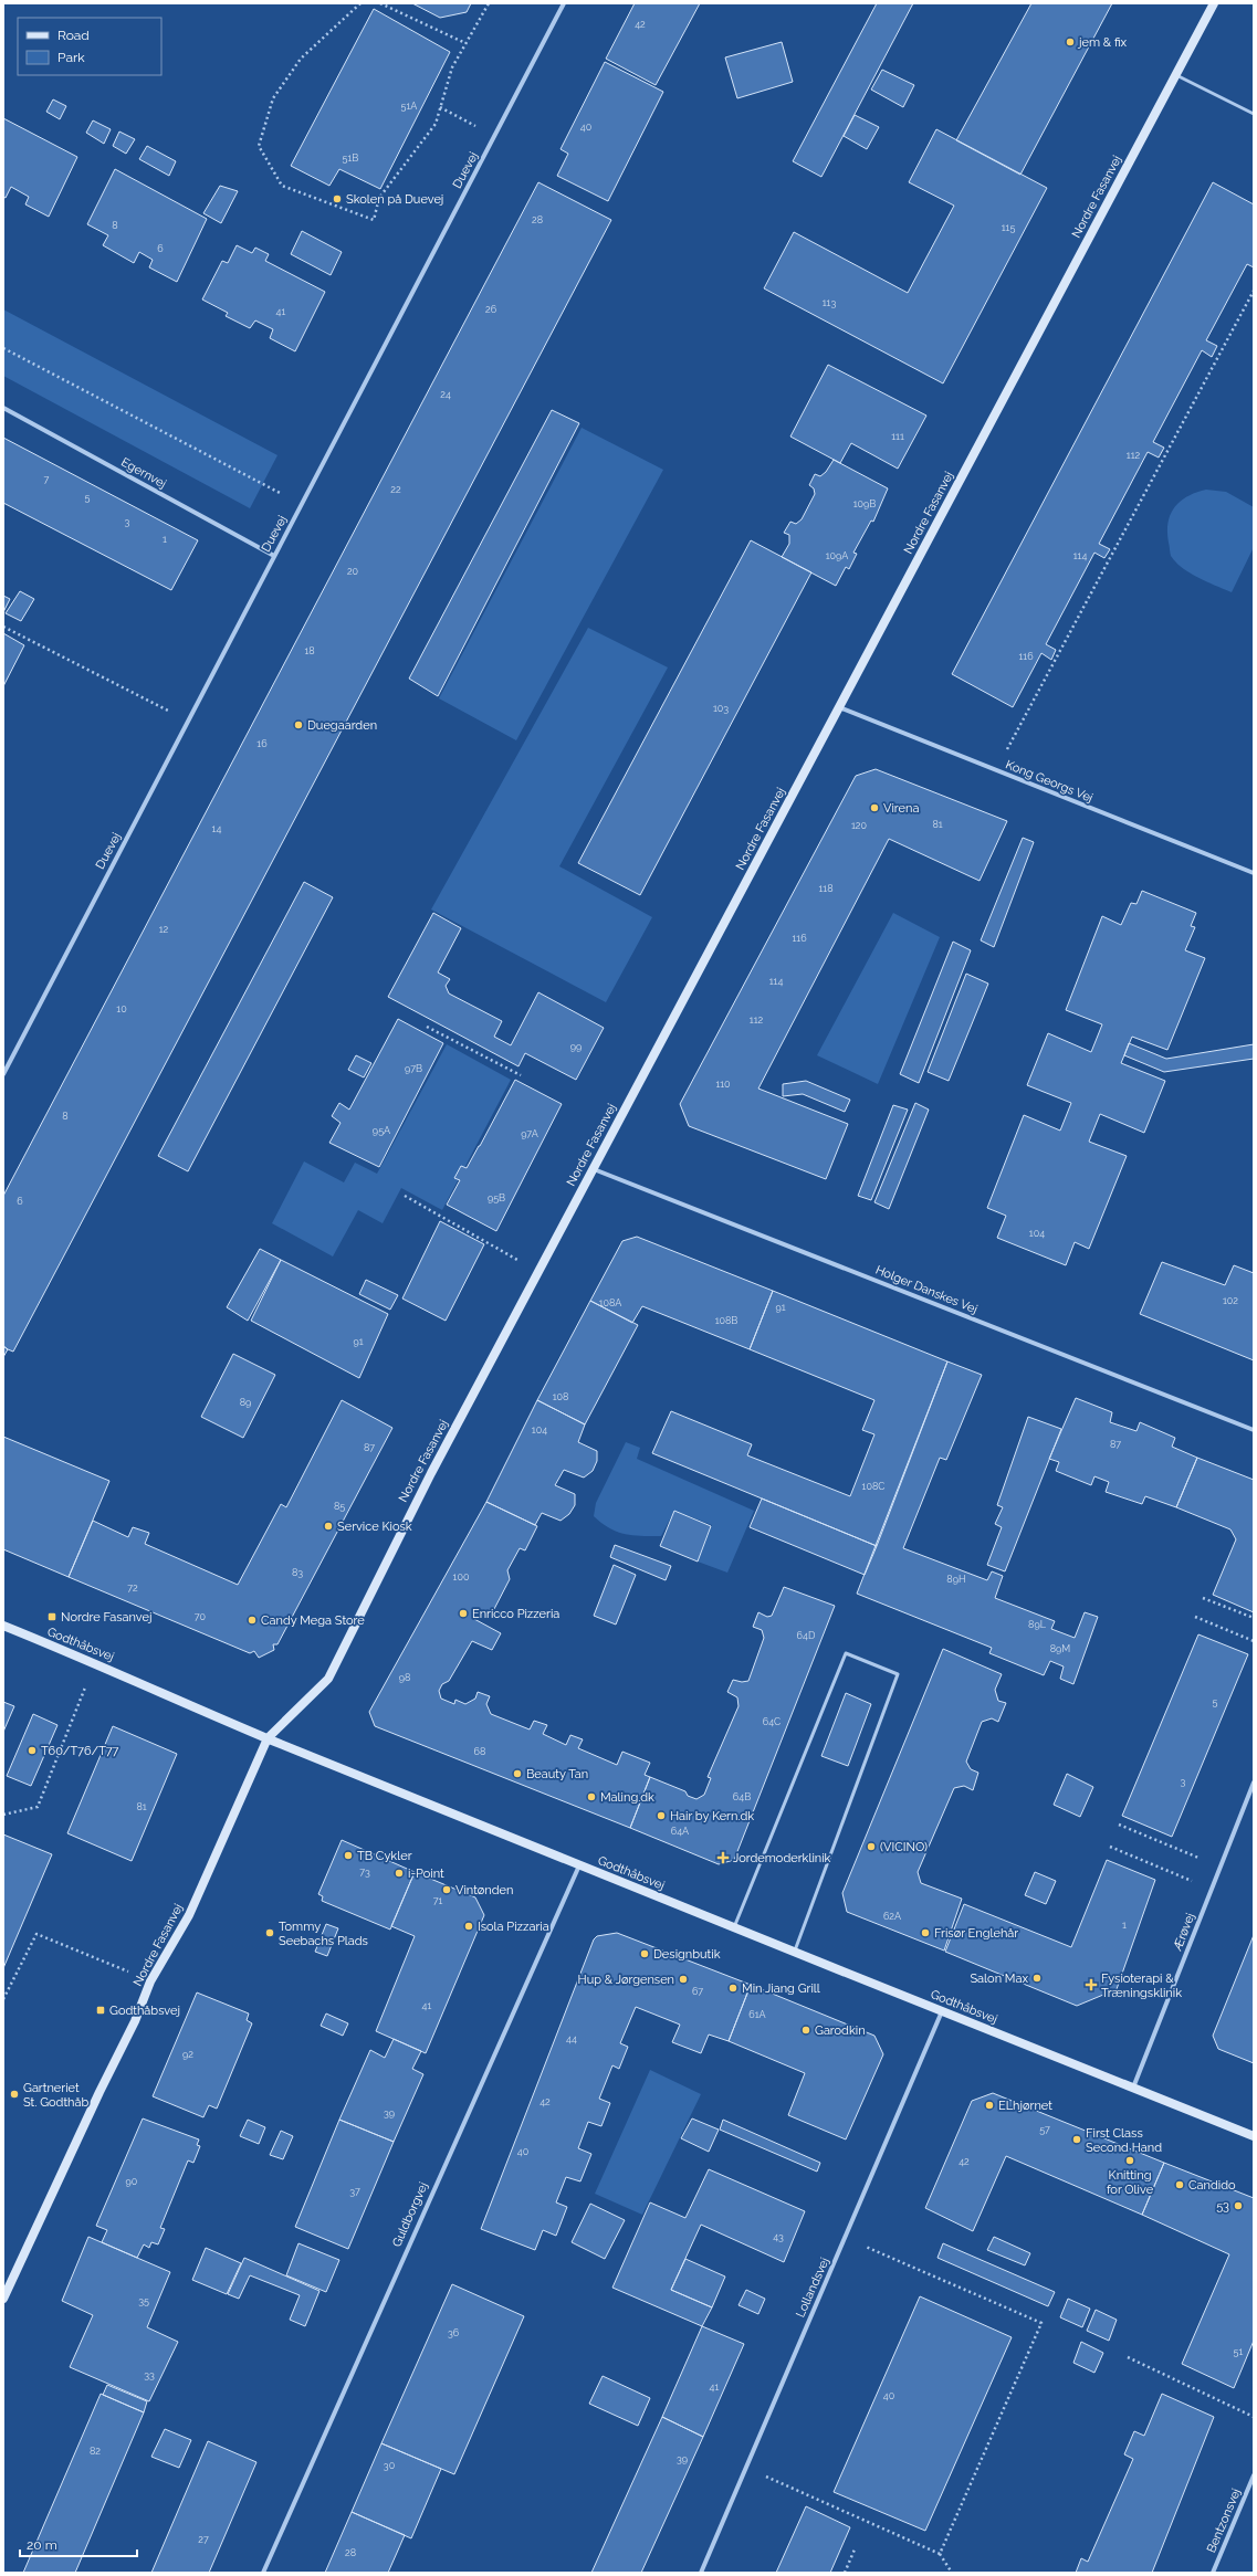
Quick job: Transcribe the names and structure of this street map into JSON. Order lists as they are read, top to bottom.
{
  "streets": {
    "street": [
      "Duevej",
      "Nordre Fasanvej",
      "Egernvej",
      "Kong Georgs Vej",
      "Holger Danskes Vej",
      "Godthåbsvej",
      "Ærøvej",
      "Guldborgvej",
      "Lollandsvej",
      "Bentzonsvej"
    ]
  },
  "crossings": [
    ["Duevej", "Egernvej"],
    ["Nordre Fasanvej", "Kong Georgs Vej"],
    ["Nordre Fasanvej", "Holger Danskes Vej"],
    ["Nordre Fasanvej", "Godthåbsvej"],
    ["Godthåbsvej", "Ærøvej"],
    ["Godthåbsvej", "Guldborgvej"],
    ["Godthåbsvej", "Lollandsvej"]
  ],
  "places": {
    "other": [
      "jem & fix",
      "Skolen på Duevej",
      "Duegaarden",
      "Virena",
      "Service Kiosk",
      "Enricco Pizzeria",
      "Candy Mega Store",
      "T60/T76/T77",
      "Beauty Tan",
      "Maling.dk",
      "Hair by Kern.dk",
      "(VICINO)",
      "TB Cykler",
      "i-Point",
      "Vintønden",
      "Isola Pizzaria",
      "Tommy Seebachs Plads",
      "Frisør Englehår",
      "Designbutik",
      "Salon Max",
      "Hup & Jørgensen",
      "Min Jiang Grill",
      "Garodkin",
      "Gartneriet St. Godthåb",
      "ELhjørnet",
      "First Class Second Hand",
      "Knitting for Olive",
      "Candido",
      "53"
    ],
    "transit": ["Nordre Fasanvej", "Godthåbsvej"],
    "health": ["Jordemoderklinik", "Fysioterapi & Træningsklinik"]
  },
  "house_numbers": [
    "42",
    "51A",
    "40",
    "51B",
    "28",
    "8",
    "115",
    "6",
    "113",
    "26",
    "41",
    "24",
    "111",
    "112",
    "7",
    "22",
    "5",
    "109B",
    "3",
    "1",
    "109A",
    "114",
    "20",
    "18",
    "116",
    "103",
    "16",
    "81",
    "120",
    "14",
    "118",
    "12",
    "116",
    "114",
    "10",
    "112",
    "99",
    "97B",
    "110",
    "8",
    "95A",
    "97A",
    "95B",
    "6",
    "104",
    "102",
    "108A",
    "91",
    "108B",
    "91",
    "108",
    "89",
    "104",
    "87",
    "87",
    "108C",
    "85",
    "83",
    "100",
    "89H",
    "72",
    "70",
    "89L",
    "64D",
    "89M",
    "98",
    "5",
    "64C",
    "68",
    "3",
    "64B",
    "81",
    "64A",
    "73",
    "71",
    "62A",
    "1",
    "67",
    "41",
    "61A",
    "44",
    "92",
    "42",
    "39",
    "57",
    "40",
    "42",
    "90",
    "37",
    "43",
    "35",
    "36",
    "51",
    "33",
    "41",
    "40",
    "82",
    "39",
    "30",
    "27",
    "28"
  ],
  "legend": ["Road", "Park"],
  "scale_bar": "20 m"
}
